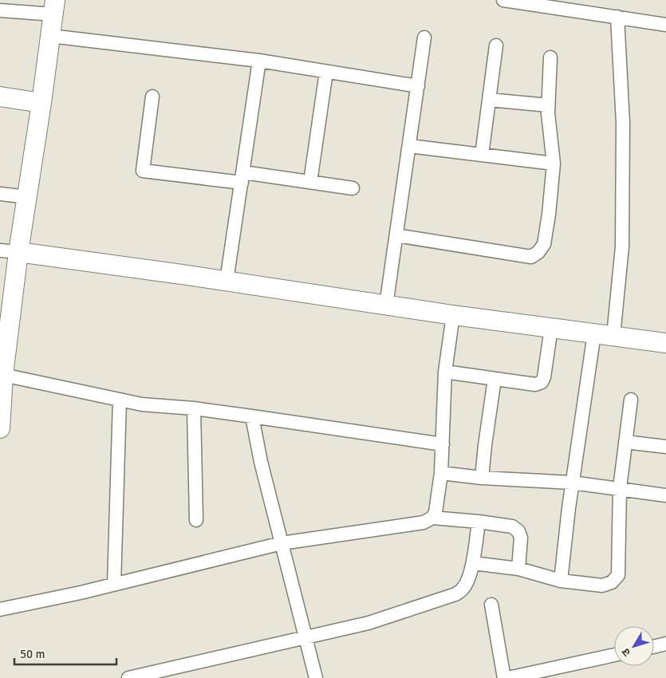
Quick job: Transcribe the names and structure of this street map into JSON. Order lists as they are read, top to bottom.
{
  "scale_bar": "50 m",
  "north": "bottom left"
}
